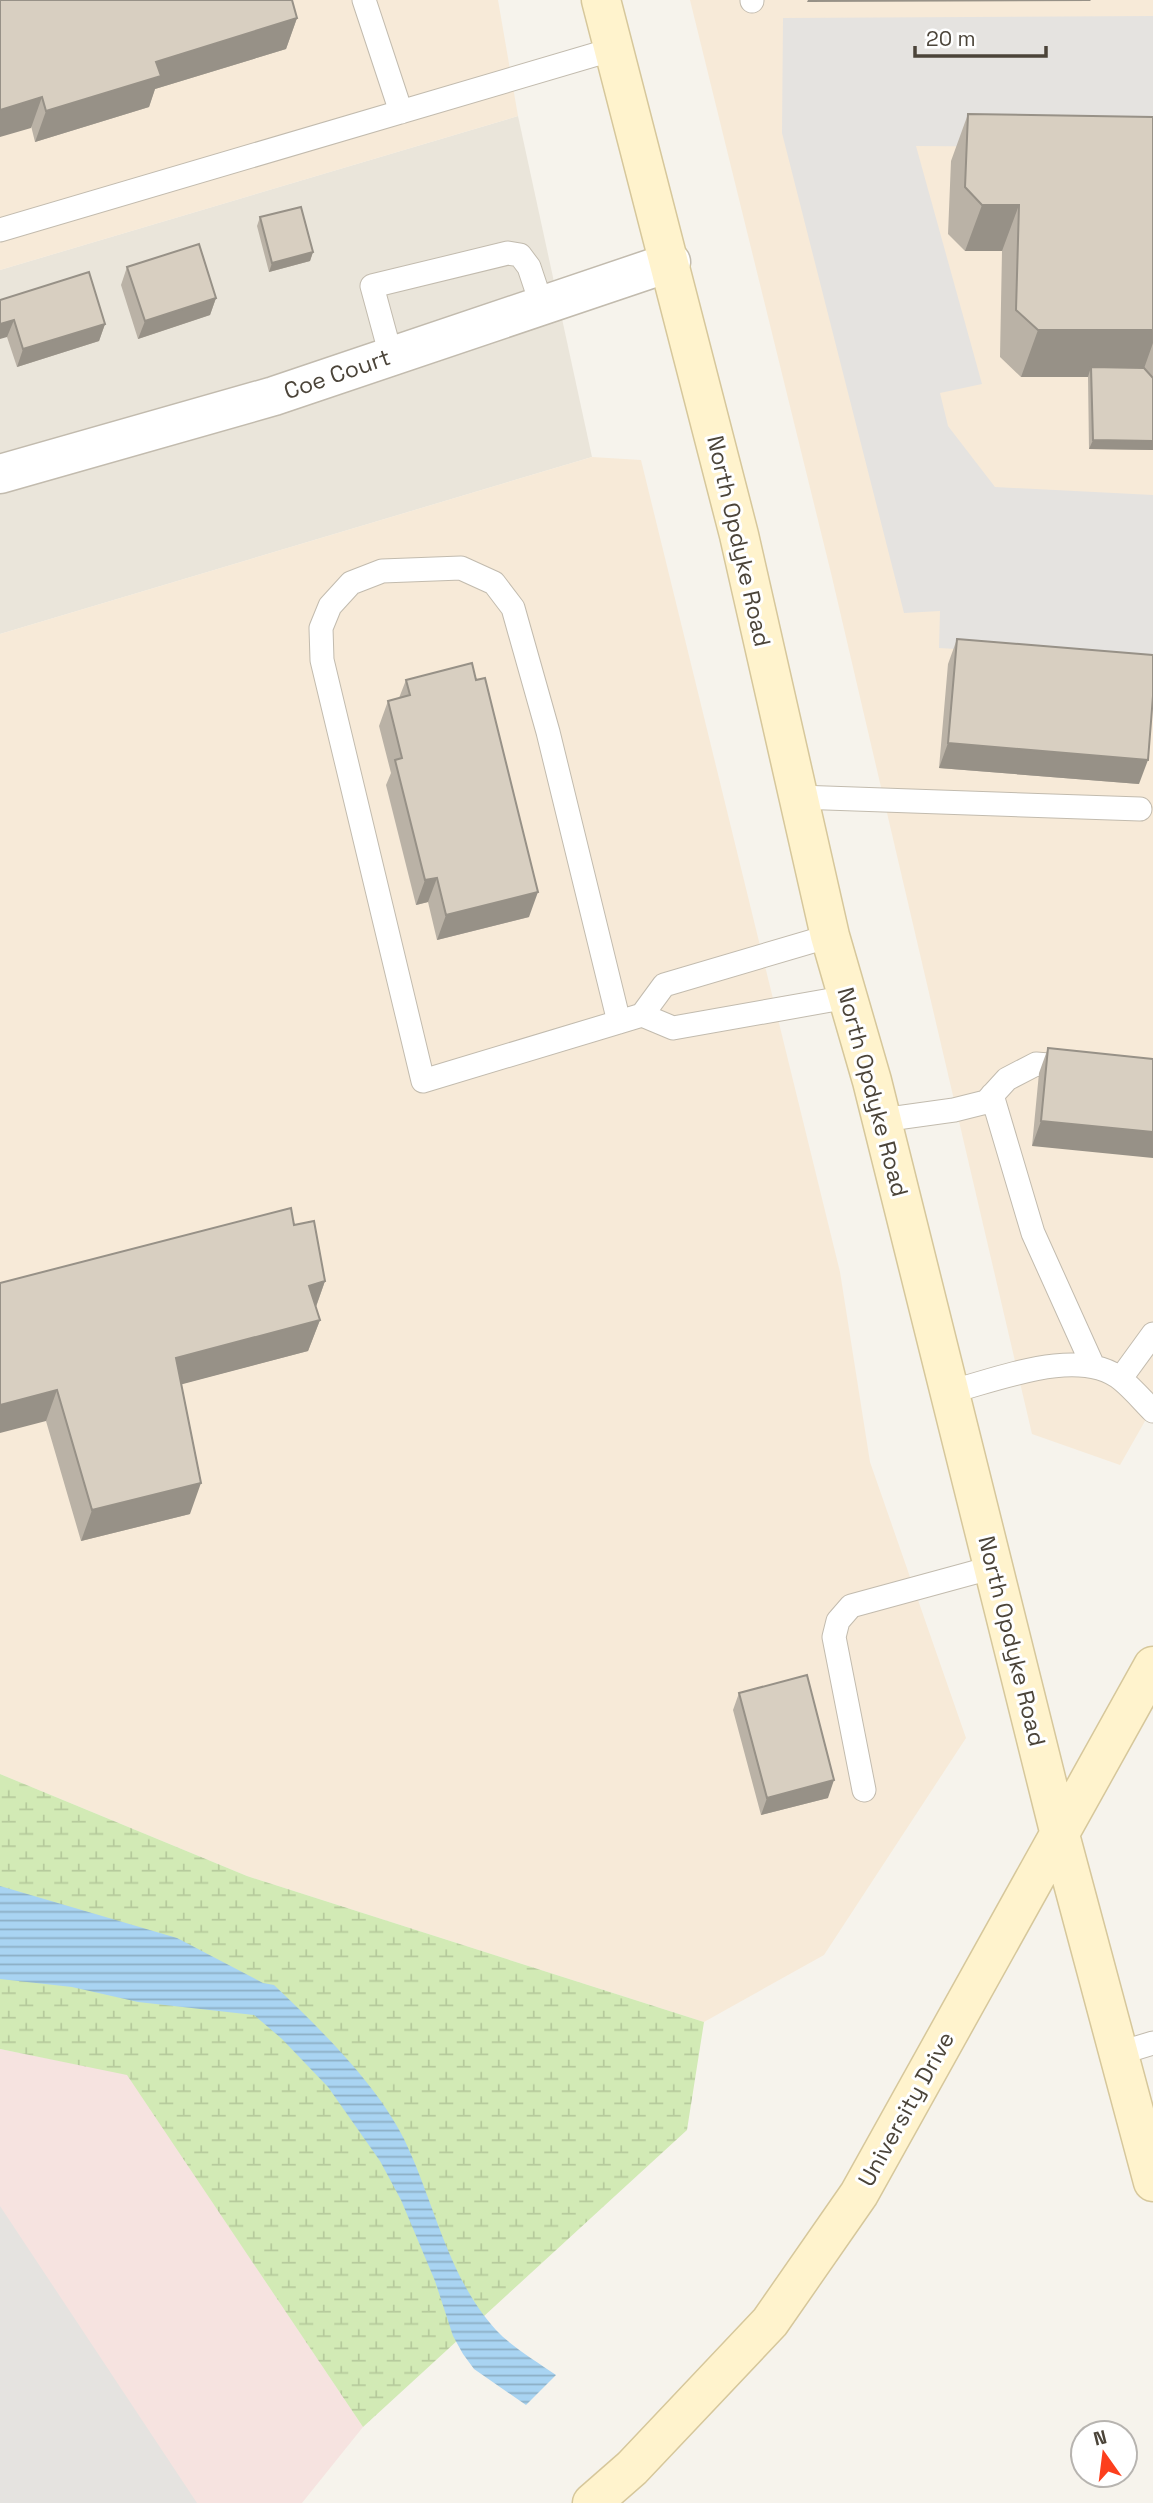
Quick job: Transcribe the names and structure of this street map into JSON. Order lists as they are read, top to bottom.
{
  "streets": {
    "main road": ["North Opdyke Road", "University Drive"],
    "street": ["Coe Court"]
  },
  "crossings": [
    ["Coe Court", "North Opdyke Road"],
    ["North Opdyke Road", "University Drive"]
  ],
  "scale_bar": "20 m",
  "north": "top"
}
